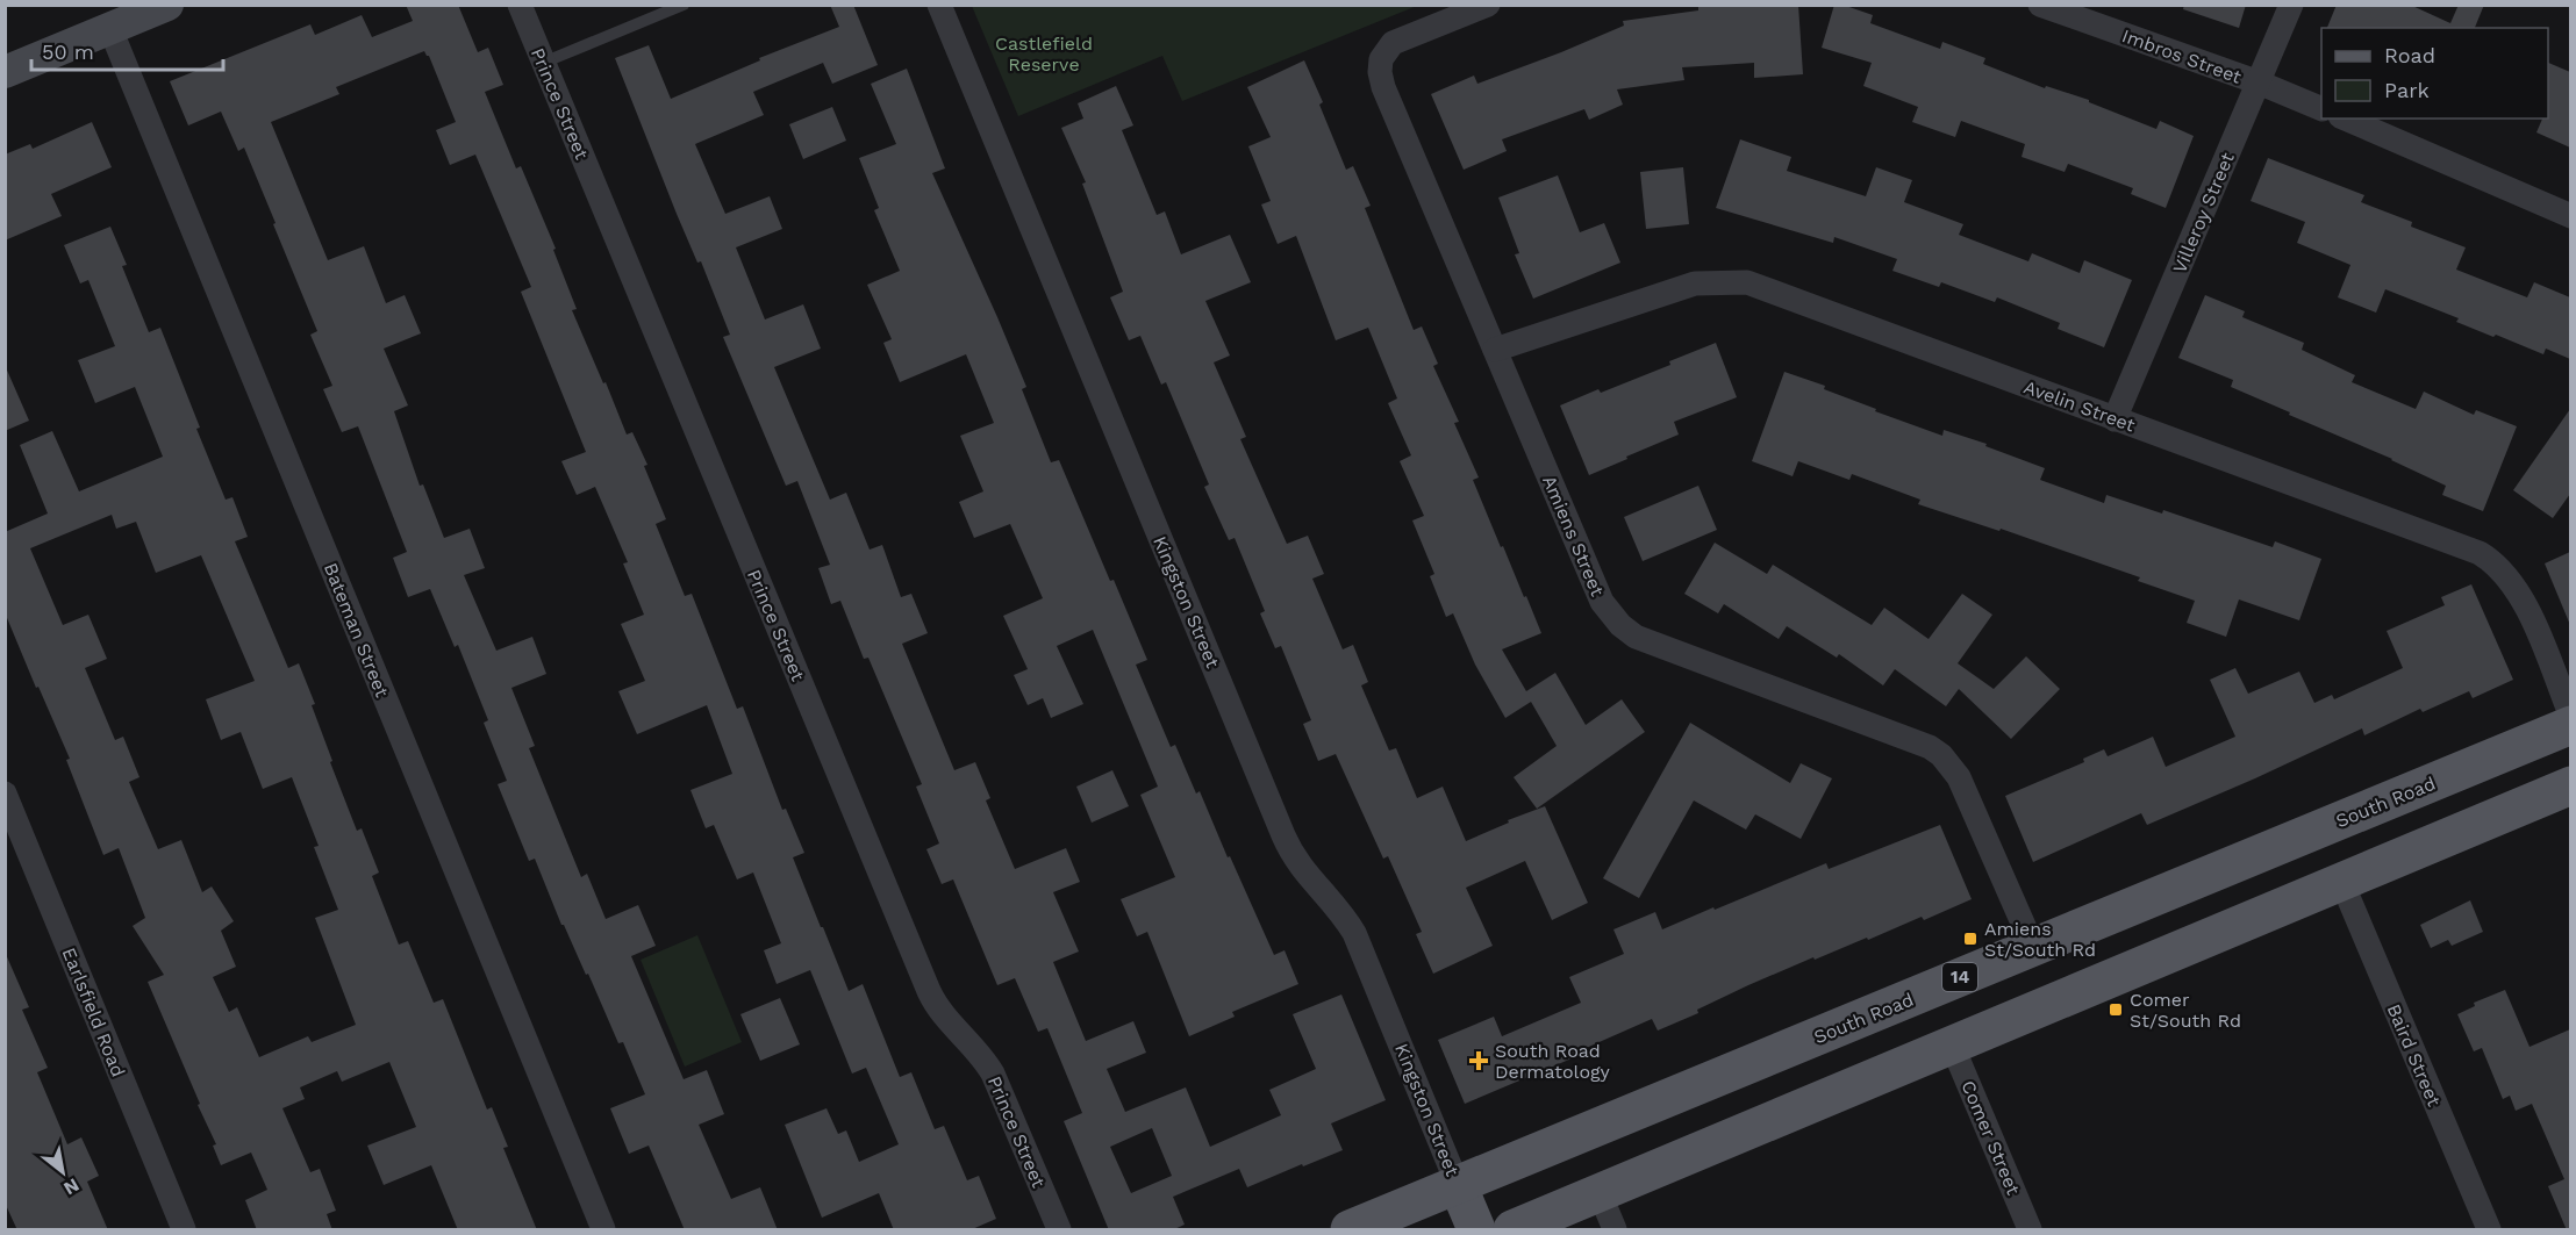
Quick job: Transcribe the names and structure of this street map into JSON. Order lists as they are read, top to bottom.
{
  "streets": {
    "main road": ["South Road", "14"],
    "street": [
      "Imbros Street",
      "Prince Street",
      "Villeroy Street",
      "Avelin Street",
      "Amiens Street",
      "Kingston Street",
      "Bateman Street",
      "Earlsfield Road",
      "Baird Street",
      "Comer Street"
    ]
  },
  "crossings": [
    ["Imbros Street", "Villeroy Street"],
    ["Villeroy Street", "Avelin Street"],
    ["Avelin Street", "Amiens Street"],
    ["Amiens Street", "South Road"],
    ["Kingston Street", "South Road"]
  ],
  "parks": ["Castlefield Reserve"],
  "places": {
    "transit": ["Amiens St/South Rd", "Comer St/South Rd"],
    "health": ["South Road Dermatology"]
  },
  "legend": ["Road", "Park"],
  "scale_bar": "50 m",
  "north": "bottom right"
}
